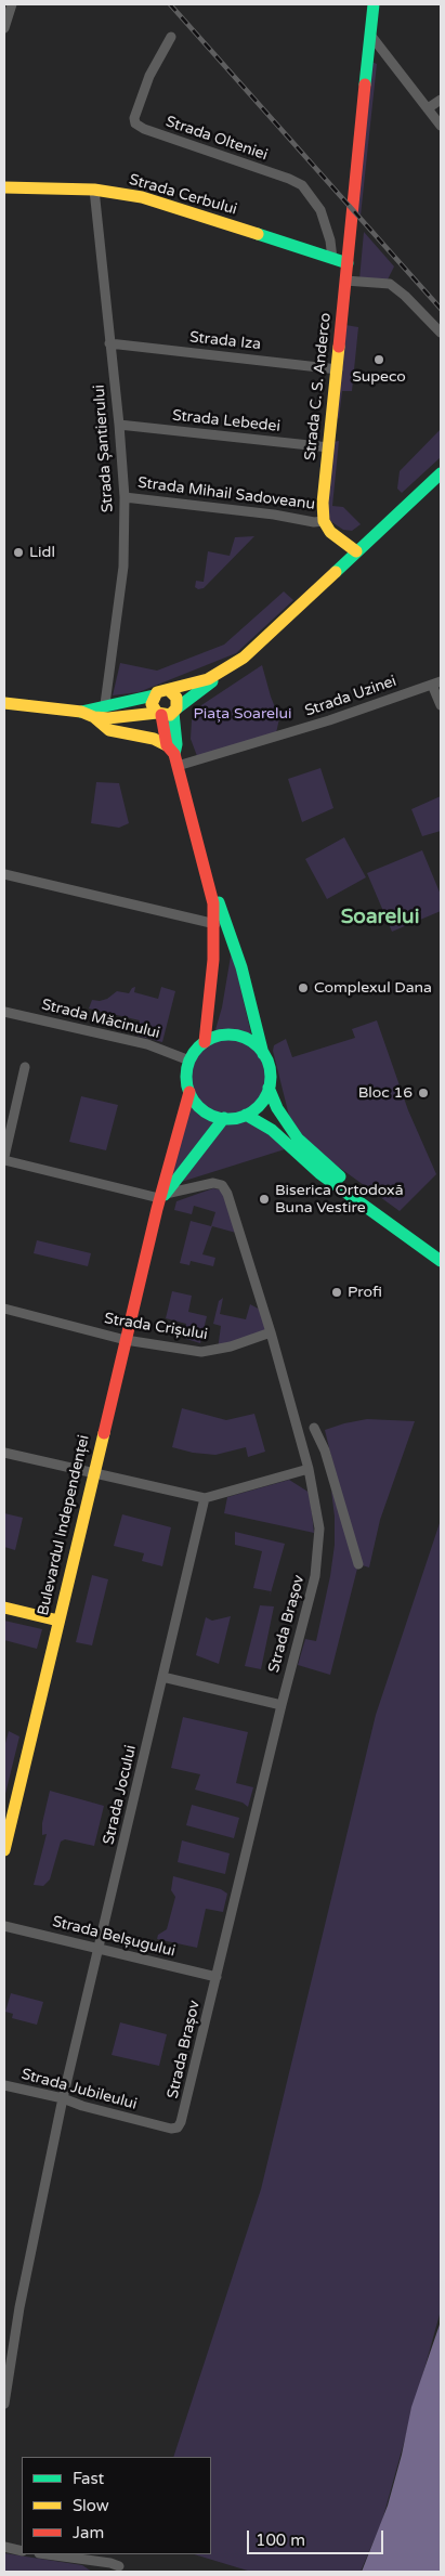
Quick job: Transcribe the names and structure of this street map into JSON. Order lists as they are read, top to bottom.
{
  "streets": {
    "main road": ["Strada Cerbului", "Strada C. S. Anderco", "Bulevardul Independenței"],
    "street": [
      "Strada Olteniei",
      "Strada Iza",
      "Strada Lebedei",
      "Strada Șantierului",
      "Strada Mihail Sadoveanu",
      "Strada Uzinei",
      "Strada Măcinului",
      "Strada Crișului",
      "Strada Brașov",
      "Strada Jocului",
      "Strada Belșugului",
      "Strada Jubileului"
    ]
  },
  "crossings": [
    ["Strada Olteniei", "Strada Cerbului"],
    ["Strada Cerbului", "Strada C. S. Anderco"],
    ["Strada Cerbului", "Strada Șantierului"],
    ["Strada Iza", "Strada C. S. Anderco"],
    ["Strada Iza", "Strada Șantierului"],
    ["Strada C. S. Anderco", "Strada Lebedei"],
    ["Strada C. S. Anderco", "Strada Mihail Sadoveanu"],
    ["Strada Lebedei", "Strada Șantierului"],
    ["Strada Șantierului", "Strada Mihail Sadoveanu"],
    ["Strada Măcinului", "Bulevardul Independenței"],
    ["Strada Crișului", "Bulevardul Independenței"],
    ["Strada Crișului", "Strada Brașov"],
    ["Bulevardul Independenței", "Strada Brașov"],
    ["Strada Brașov", "Strada Belșugului"],
    ["Strada Brașov", "Strada Jubileului"],
    ["Strada Jocului", "Strada Belșugului"],
    ["Strada Jocului", "Strada Jubileului"]
  ],
  "districts": ["Soarelui"],
  "parks": ["Piața Soarelui"],
  "places": [
    "Supeco",
    "Lidl",
    "Complexul Dana",
    "Bloc 16",
    "Biserica Ortodoxă Buna Vestire",
    "Profi"
  ],
  "legend": ["Fast", "Slow", "Jam"],
  "scale_bar": "100 m"
}
